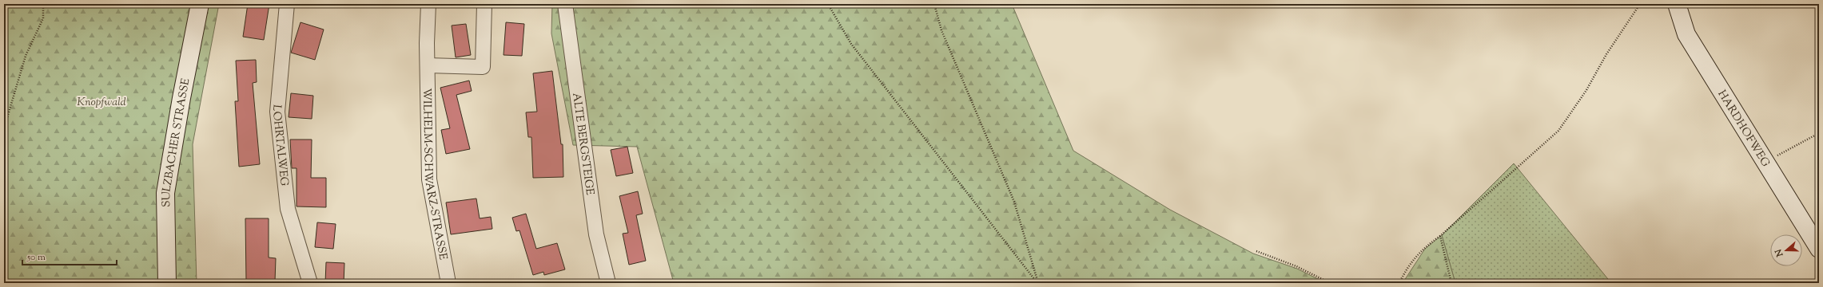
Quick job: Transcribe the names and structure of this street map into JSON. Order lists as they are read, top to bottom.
{
  "streets": {
    "street": [
      "HARDHOFWEG",
      "SULZBACHER STRASSE",
      "ALTE BERGSTEIGE",
      "LOHRTALWEG",
      "WILHELM-SCHWARZ-STRASSE"
    ]
  },
  "parks": ["Knopfwald"],
  "scale_bar": "50 m",
  "north": "left"
}
